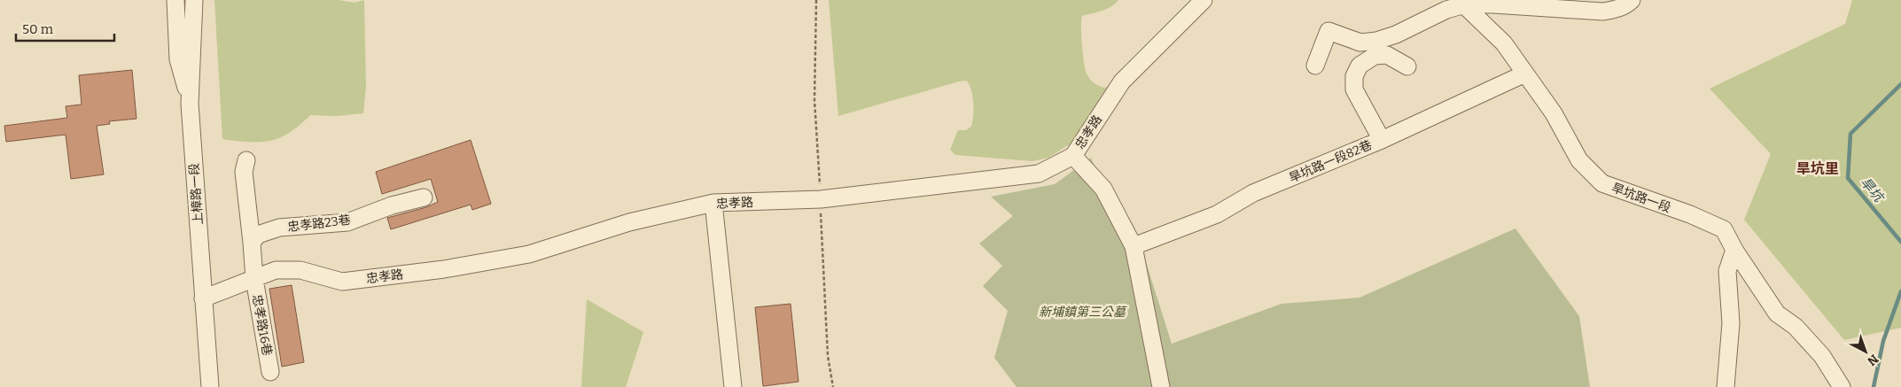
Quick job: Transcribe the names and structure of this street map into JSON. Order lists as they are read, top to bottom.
{
  "streets": {
    "street": [
      "忠孝路",
      "旱坑路一段82巷",
      "上樟路一段",
      "旱坑路一段",
      "忠孝路23巷",
      "忠孝路16巷"
    ]
  },
  "crossings": [
    ["忠孝路", "上樟路一段"],
    ["忠孝路", "忠孝路16巷"],
    ["旱坑路一段82巷", "旱坑路一段"]
  ],
  "districts": ["旱坑里"],
  "water": ["旱坑"],
  "parks": ["新埔鎮第三公墓"],
  "scale_bar": "50 m",
  "north": "bottom right"
}
